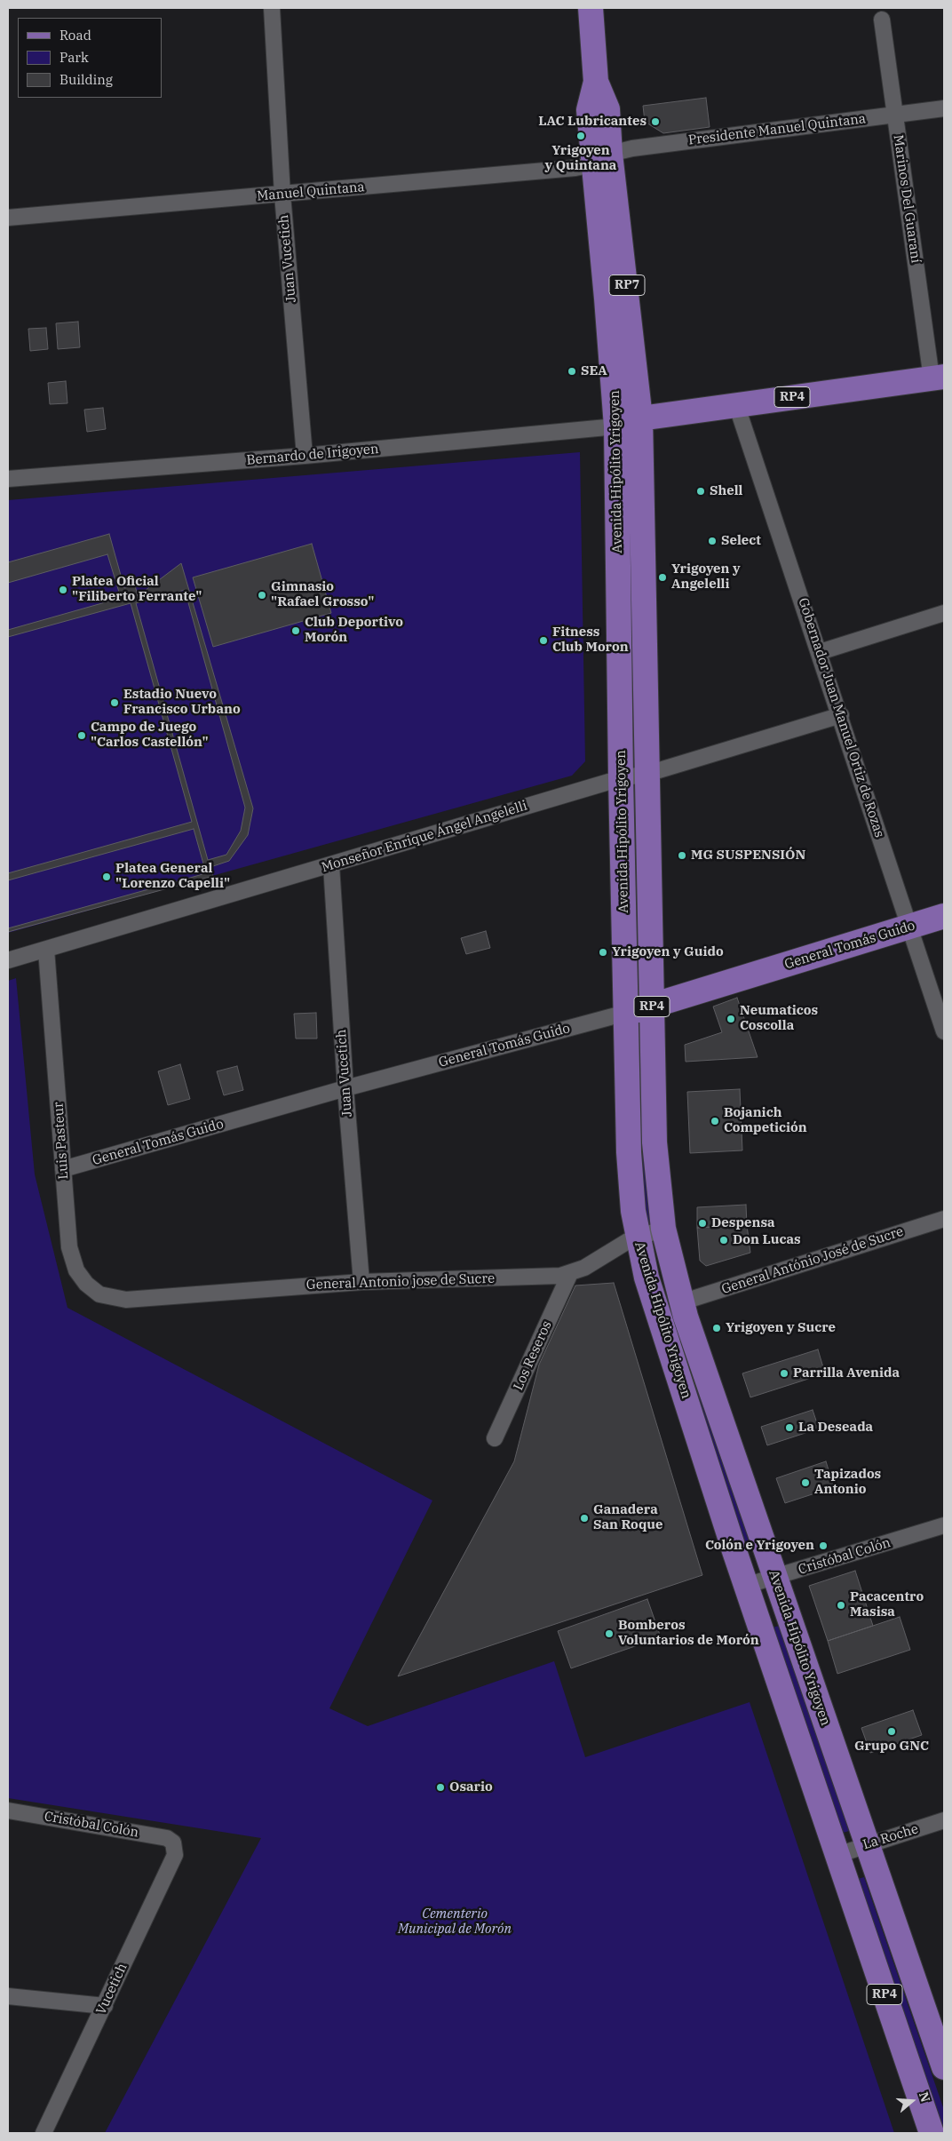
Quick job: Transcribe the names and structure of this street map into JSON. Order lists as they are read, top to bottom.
{
  "streets": {
    "main road": [
      "RP7",
      "RP4",
      "Avenida Hipólito Yrigoyen",
      "General Tomás Guido"
    ],
    "street": [
      "Presidente Manuel Quintana",
      "Manuel Quintana",
      "Marinos Del Guaraní",
      "Juan Vucetich",
      "Bernardo de Irigoyen",
      "Gobernador Juan Manuel Ortiz de Rozas",
      "Monseñor Enrique Ángel Angelelli",
      "Luis Pasteur",
      "General António José de Sucre",
      "General Antonio jose de Sucre",
      "Los Reseros",
      "Cristóbal Colón",
      "La Roche",
      "Vucetich"
    ]
  },
  "crossings": [
    ["Presidente Manuel Quintana", "Manuel Quintana"],
    ["Presidente Manuel Quintana", "Marinos Del Guaraní"],
    ["Presidente Manuel Quintana", "Avenida Hipólito Yrigoyen"],
    ["Manuel Quintana", "Juan Vucetich"],
    ["Manuel Quintana", "Avenida Hipólito Yrigoyen"],
    ["Marinos Del Guaraní", "RP4"],
    ["Juan Vucetich", "Bernardo de Irigoyen"],
    ["Juan Vucetich", "Monseñor Enrique Ángel Angelelli"],
    ["Juan Vucetich", "General Tomás Guido"],
    ["Juan Vucetich", "General Antonio jose de Sucre"],
    ["RP4", "Avenida Hipólito Yrigoyen"],
    ["RP4", "Gobernador Juan Manuel Ortiz de Rozas"],
    ["Bernardo de Irigoyen", "Avenida Hipólito Yrigoyen"],
    ["Avenida Hipólito Yrigoyen", "Monseñor Enrique Ángel Angelelli"],
    ["Avenida Hipólito Yrigoyen", "General Tomás Guido"],
    ["Avenida Hipólito Yrigoyen", "General António José de Sucre"],
    ["Avenida Hipólito Yrigoyen", "General Antonio jose de Sucre"],
    ["Avenida Hipólito Yrigoyen", "Cristóbal Colón"],
    ["Avenida Hipólito Yrigoyen", "La Roche"],
    ["Gobernador Juan Manuel Ortiz de Rozas", "Monseñor Enrique Ángel Angelelli"],
    ["Gobernador Juan Manuel Ortiz de Rozas", "General Tomás Guido"],
    ["Monseñor Enrique Ángel Angelelli", "Luis Pasteur"],
    ["General Tomás Guido", "Luis Pasteur"],
    ["Luis Pasteur", "General Antonio jose de Sucre"],
    ["General Antonio jose de Sucre", "Los Reseros"],
    ["Cristóbal Colón", "Vucetich"]
  ],
  "parks": ["Cementerio Municipal de Morón"],
  "places": [
    "LAC Lubricantes",
    "Yrigoyen y Quintana",
    "SEA",
    "Shell",
    "Select",
    "Yrigoyen y Angelelli",
    "Platea Oficial \"Filiberto Ferrante\"",
    "Gimnasio \"Rafael Grosso\"",
    "Club Deportivo Morón",
    "Fitness Club Moron",
    "Estadio Nuevo Francisco Urbano",
    "Campo de Juego \"Carlos Castellón\"",
    "MG SUSPENSIÓN",
    "Platea General \"Lorenzo Capelli\"",
    "Yrigoyen y Guido",
    "Neumaticos Coscolla",
    "Bojanich Competición",
    "Despensa",
    "Don Lucas",
    "Yrigoyen y Sucre",
    "Parrilla Avenida",
    "La Deseada",
    "Tapizados Antonio",
    "Ganadera San Roque",
    "Colón e Yrigoyen",
    "Pacacentro Masisa",
    "Bomberos Voluntarios de Morón",
    "Grupo GNC",
    "Osario"
  ],
  "legend": ["Road", "Park", "Building"],
  "north": "right"
}
